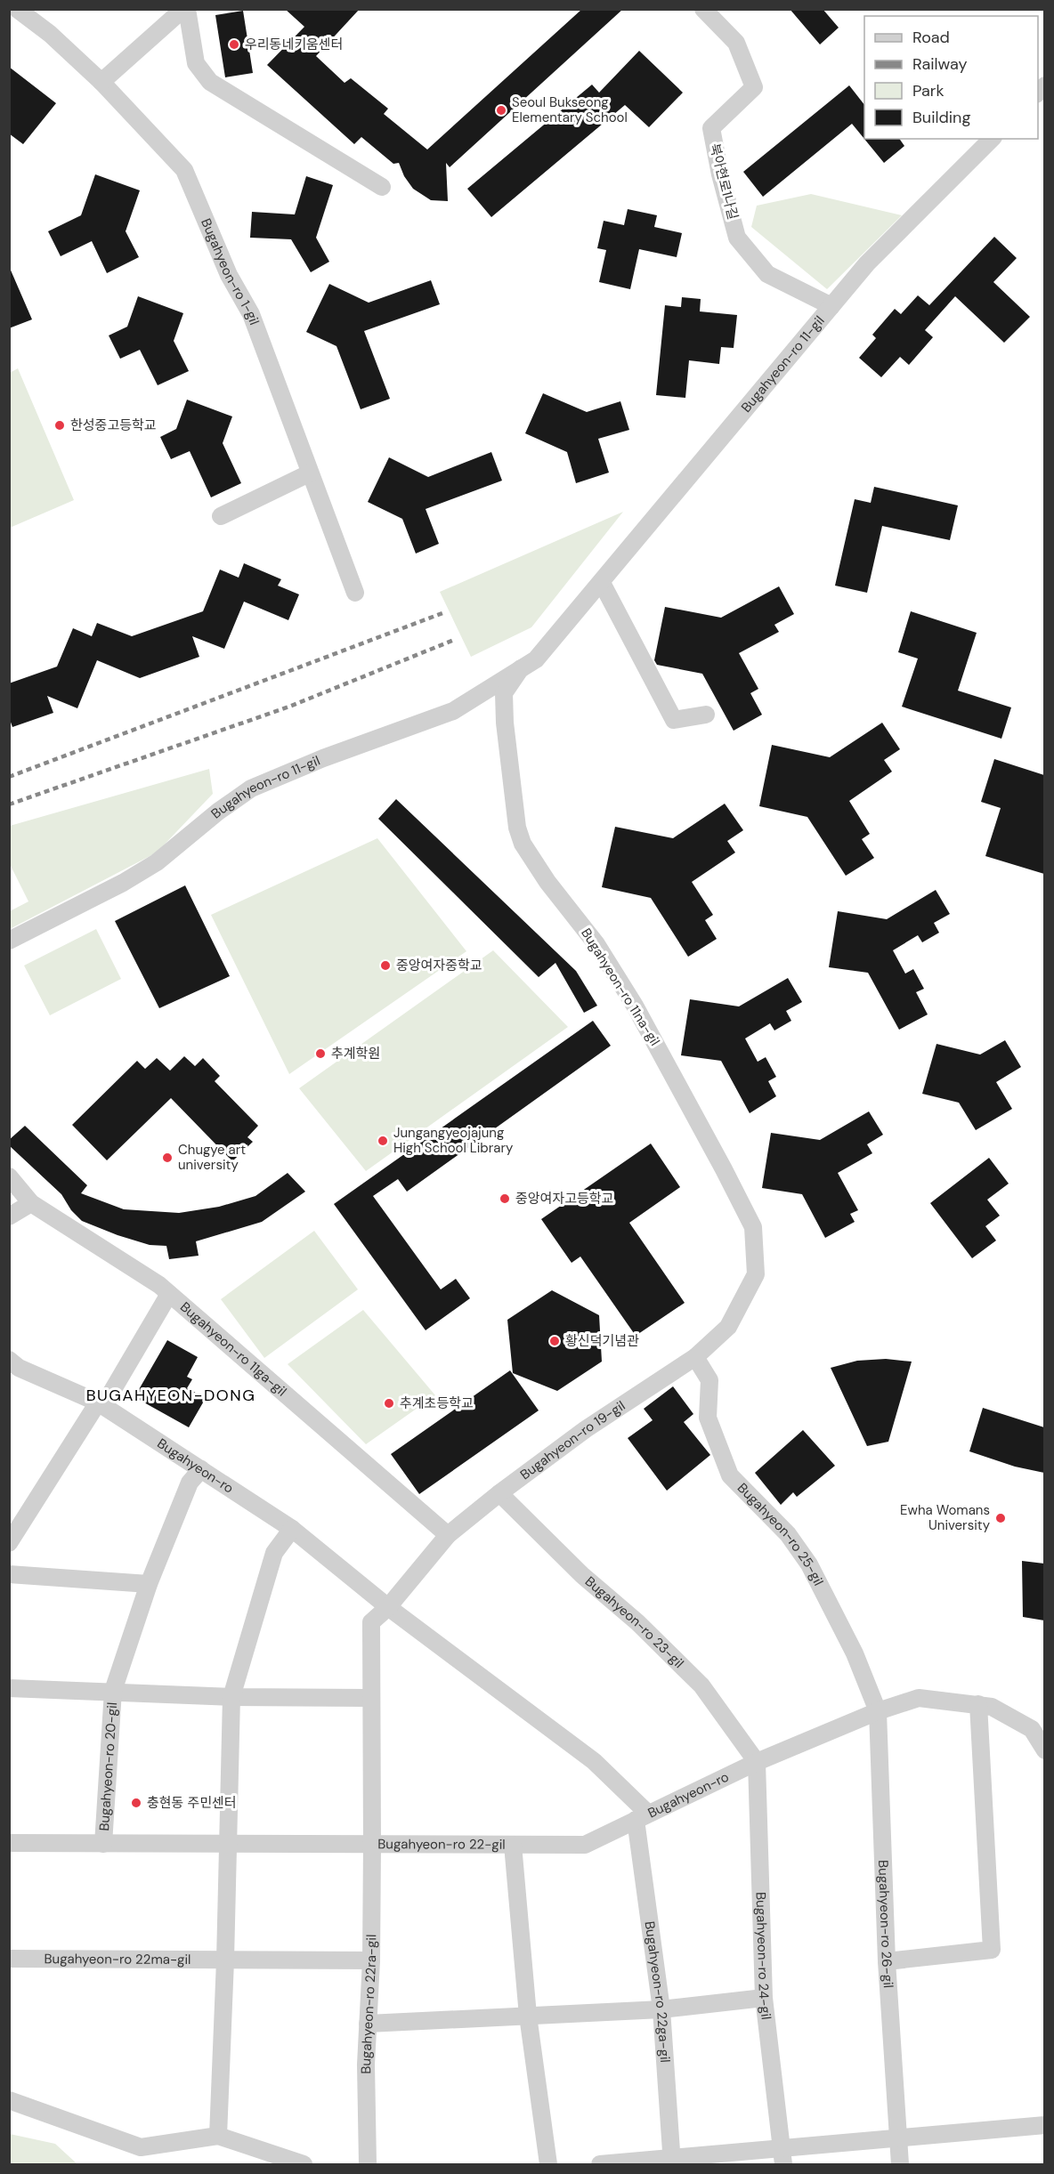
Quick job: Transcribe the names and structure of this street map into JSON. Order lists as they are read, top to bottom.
{
  "streets": {
    "street": [
      "북아현로1나길",
      "Bugahyeon-ro 1-gil",
      "Bugahyeon-ro 11-gil",
      "Bugahyeon-ro 11na-gil",
      "Bugahyeon-ro 11ga-gil",
      "Bugahyeon-ro 19-gil",
      "Bugahyeon-ro",
      "Bugahyeon-ro 25-gil",
      "Bugahyeon-ro 23-gil",
      "Bugahyeon-ro 20-gil",
      "Bugahyeon-ro 22-gil",
      "Bugahyeon-ro 26-gil",
      "Bugahyeon-ro 24-gil",
      "Bugahyeon-ro 22ma-gil",
      "Bugahyeon-ro 22ga-gil",
      "Bugahyeon-ro 22ra-gil"
    ]
  },
  "crossings": [
    ["북아현로1나길", "Bugahyeon-ro 11-gil"],
    ["Bugahyeon-ro 11-gil", "Bugahyeon-ro 11na-gil"],
    ["Bugahyeon-ro 11na-gil", "Bugahyeon-ro 19-gil"],
    ["Bugahyeon-ro 11ga-gil", "Bugahyeon-ro 19-gil"],
    ["Bugahyeon-ro 19-gil", "Bugahyeon-ro"],
    ["Bugahyeon-ro 19-gil", "Bugahyeon-ro 25-gil"],
    ["Bugahyeon-ro 19-gil", "Bugahyeon-ro 23-gil"],
    ["Bugahyeon-ro", "Bugahyeon-ro 25-gil"],
    ["Bugahyeon-ro", "Bugahyeon-ro 23-gil"],
    ["Bugahyeon-ro", "Bugahyeon-ro 22-gil"],
    ["Bugahyeon-ro", "Bugahyeon-ro 26-gil"],
    ["Bugahyeon-ro", "Bugahyeon-ro 24-gil"],
    ["Bugahyeon-ro", "Bugahyeon-ro 22ga-gil"],
    ["Bugahyeon-ro 25-gil", "Bugahyeon-ro 26-gil"],
    ["Bugahyeon-ro 23-gil", "Bugahyeon-ro 24-gil"],
    ["Bugahyeon-ro 20-gil", "Bugahyeon-ro 22-gil"],
    ["Bugahyeon-ro 22-gil", "Bugahyeon-ro 22ga-gil"],
    ["Bugahyeon-ro 22-gil", "Bugahyeon-ro 22ra-gil"],
    ["Bugahyeon-ro 22ma-gil", "Bugahyeon-ro 22ra-gil"]
  ],
  "districts": ["BUGAHYEON-DONG"],
  "places": [
    "우리동네키움센터",
    "Seoul Bukseong Elementary School",
    "한성중고등학교",
    "중앙여자중학교",
    "추계학원",
    "Jungangyeojajung High School Library",
    "Chugye art university",
    "중앙여자고등학교",
    "황신덕기념관",
    "추계초등학교",
    "Ewha Womans University",
    "충현동 주민센터"
  ],
  "legend": [
    "Road",
    "Railway",
    "Park",
    "Building"
  ]
}
